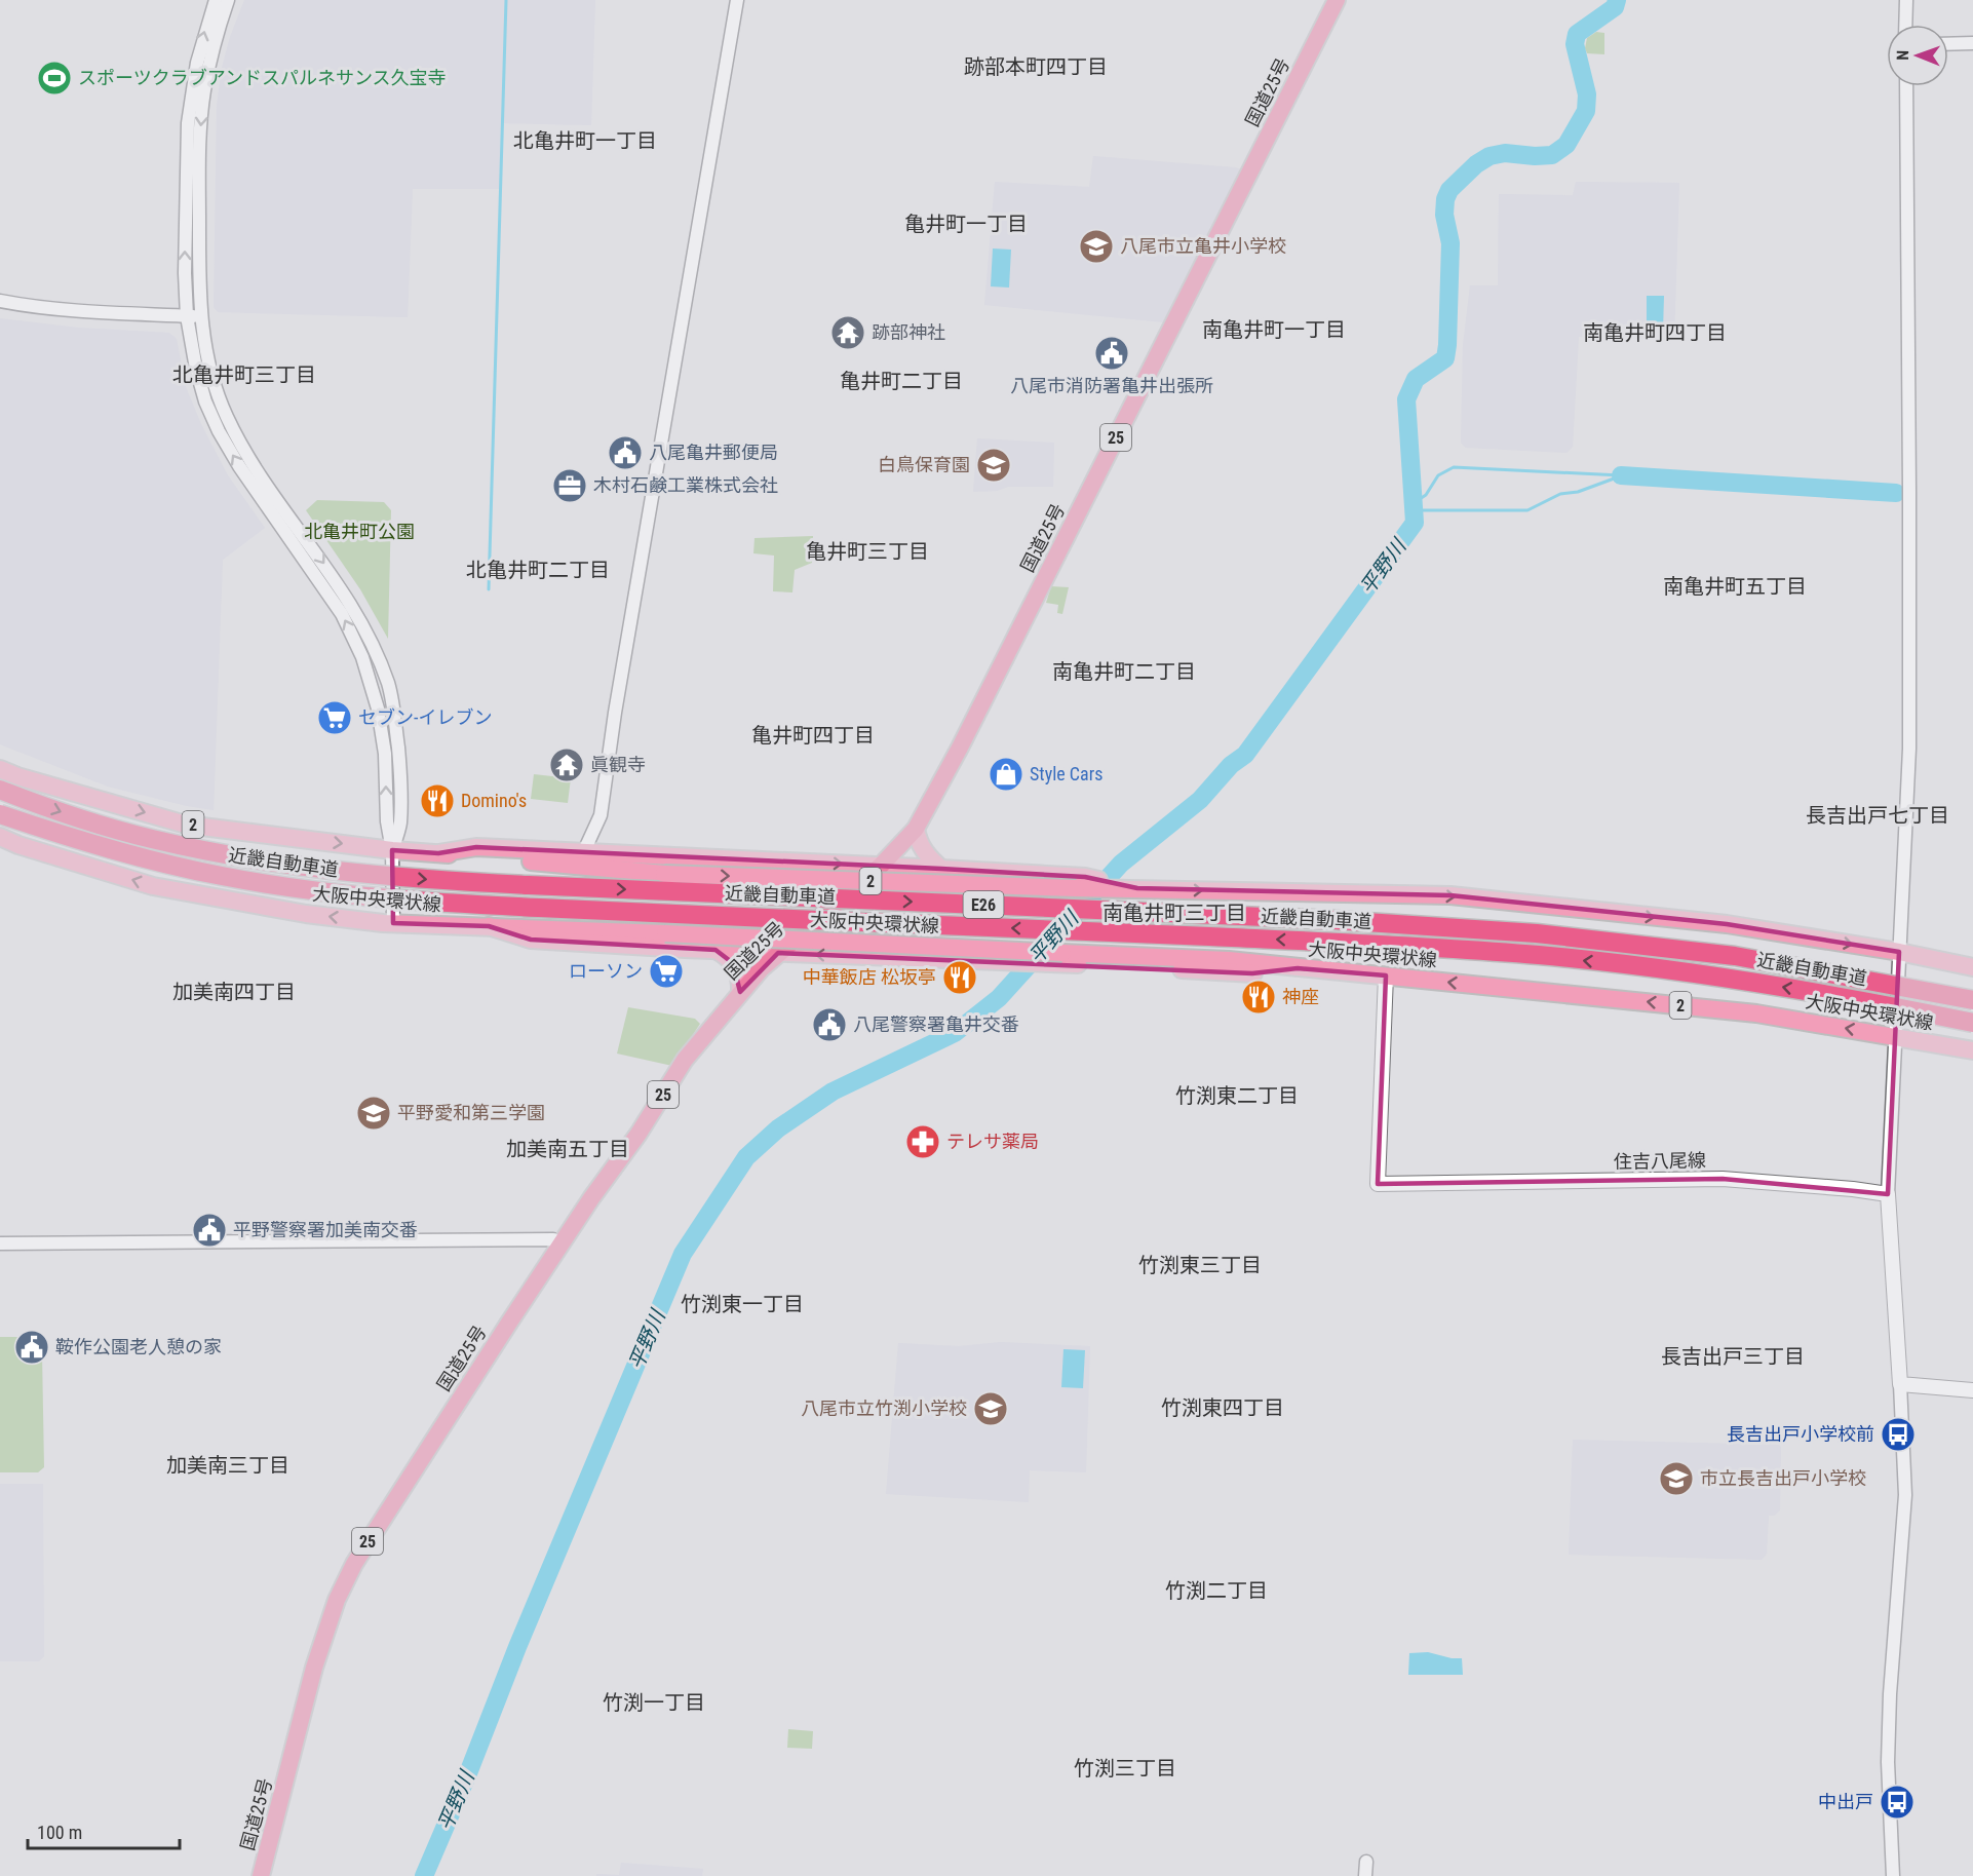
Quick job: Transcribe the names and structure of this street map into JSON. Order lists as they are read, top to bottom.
{
  "streets": {
    "highway": [
      "国道25号",
      "25",
      "近畿自動車道",
      "E26"
    ],
    "main road": ["2", "大阪中央環状線", "住吉八尾線"]
  },
  "crossings": [
    ["国道25号", "2"],
    ["大阪中央環状線", "住吉八尾線"]
  ],
  "districts": [
    "跡部本町四丁目",
    "北亀井町一丁目",
    "亀井町一丁目",
    "南亀井町一丁目",
    "南亀井町四丁目",
    "北亀井町三丁目",
    "亀井町二丁目",
    "亀井町三丁目",
    "北亀井町二丁目",
    "南亀井町五丁目",
    "南亀井町二丁目",
    "亀井町四丁目",
    "長吉出戸七丁目",
    "南亀井町三丁目",
    "加美南四丁目",
    "竹渕東二丁目",
    "加美南五丁目",
    "竹渕東三丁目",
    "竹渕東一丁目",
    "長吉出戸三丁目",
    "竹渕東四丁目",
    "加美南三丁目",
    "竹渕二丁目",
    "竹渕一丁目",
    "竹渕三丁目"
  ],
  "water": ["平野川"],
  "parks": ["北亀井町公園"],
  "places": {
    "sports": ["スポーツクラブアンドスパルネサンス久宝寺"],
    "school or university": [
      "八尾市立亀井小学校",
      "白鳥保育園",
      "平野愛和第三学園",
      "八尾市立竹渕小学校",
      "市立長吉出戸小学校"
    ],
    "temple": ["跡部神社", "眞観寺"],
    "public building": [
      "八尾市消防署亀井出張所",
      "八尾亀井郵便局",
      "八尾警察署亀井交番",
      "平野警察署加美南交番",
      "鞍作公園老人憩の家"
    ],
    "office": ["木村石鹸工業株式会社"],
    "supermarket": ["セブン-イレブン", "ローソン"],
    "shop": ["Style Cars"],
    "restaurant": ["Domino's", "中華飯店 松坂亭", "神座"],
    "pharmacy": ["テレサ薬局"],
    "bus stop": ["長吉出戸小学校前", "中出戸"]
  },
  "scale_bar": "100 m",
  "north": "left"
}
